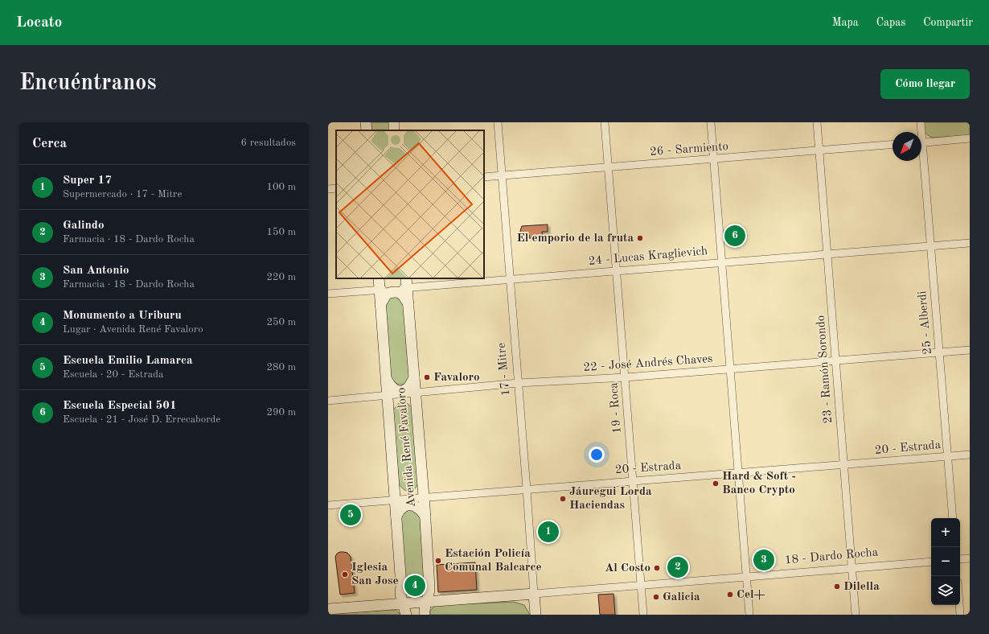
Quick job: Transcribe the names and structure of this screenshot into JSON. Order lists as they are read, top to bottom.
{
  "streets": {
    "main road": ["17 - Mitre", "Avenida René Favaloro", "18 - Dardo Rocha"],
    "street": [
      "26 - Sarmiento",
      "24 - Lucas Kraglievich",
      "25 - Alberdi",
      "22 - José Andrés Chaves",
      "23 - Ramón Sorondo",
      "19 - Roca",
      "20 - Estrada"
    ]
  },
  "crossings": [
    ["26 - Sarmiento", "17 - Mitre"],
    ["26 - Sarmiento", "23 - Ramón Sorondo"],
    ["26 - Sarmiento", "19 - Roca"],
    ["24 - Lucas Kraglievich", "25 - Alberdi"],
    ["24 - Lucas Kraglievich", "17 - Mitre"],
    ["24 - Lucas Kraglievich", "23 - Ramón Sorondo"],
    ["24 - Lucas Kraglievich", "19 - Roca"],
    ["24 - Lucas Kraglievich", "Avenida René Favaloro"],
    ["25 - Alberdi", "22 - José Andrés Chaves"],
    ["25 - Alberdi", "20 - Estrada"],
    ["22 - José Andrés Chaves", "17 - Mitre"],
    ["22 - José Andrés Chaves", "23 - Ramón Sorondo"],
    ["22 - José Andrés Chaves", "19 - Roca"],
    ["22 - José Andrés Chaves", "Avenida René Favaloro"],
    ["17 - Mitre", "20 - Estrada"],
    ["17 - Mitre", "18 - Dardo Rocha"],
    ["23 - Ramón Sorondo", "20 - Estrada"],
    ["23 - Ramón Sorondo", "18 - Dardo Rocha"],
    ["19 - Roca", "20 - Estrada"],
    ["19 - Roca", "18 - Dardo Rocha"],
    ["Avenida René Favaloro", "20 - Estrada"],
    ["Avenida René Favaloro", "18 - Dardo Rocha"]
  ],
  "places": [
    "El emporio de la fruta",
    "Favaloro",
    "Hard & Soft - Banco Crypto",
    "Jáuregui Lorda Haciendas",
    "Estación Policía Comunal Balcarce",
    "Al Costo",
    "Iglesia San Jose",
    "Dilella",
    "Cel+",
    "Galicia"
  ],
  "north": "bottom left",
  "page": {
    "header": "Locato",
    "nav": ["Mapa", "Capas", "Compartir"],
    "buttons": "Cómo llegar",
    "title": "Encuéntranos",
    "heading": ["Cerca", "6 resultados"],
    "list": [
      {
        "mark": "1",
        "name": "Super 17",
        "note": "Supermercado · 17 - Mitre",
        "value": "100 m"
      },
      {
        "mark": "2",
        "name": "Galindo",
        "note": "Farmacia · 18 - Dardo Rocha",
        "value": "150 m"
      },
      {
        "mark": "3",
        "name": "San Antonio",
        "note": "Farmacia · 18 - Dardo Rocha",
        "value": "220 m"
      },
      {
        "mark": "4",
        "name": "Monumento a Uriburu",
        "note": "Lugar · Avenida René Favaloro",
        "value": "250 m"
      },
      {
        "mark": "5",
        "name": "Escuela Emilio Lamarca",
        "note": "Escuela · 20 - Estrada",
        "value": "280 m"
      },
      {
        "mark": "6",
        "name": "Escuela Especial 501",
        "note": "Escuela · 21 - José D. Errecaborde",
        "value": "290 m"
      }
    ],
    "pins": [
      "6",
      "5",
      "1",
      "3",
      "2",
      "4"
    ],
    "map_buttons": ["+", "−"]
  }
}
